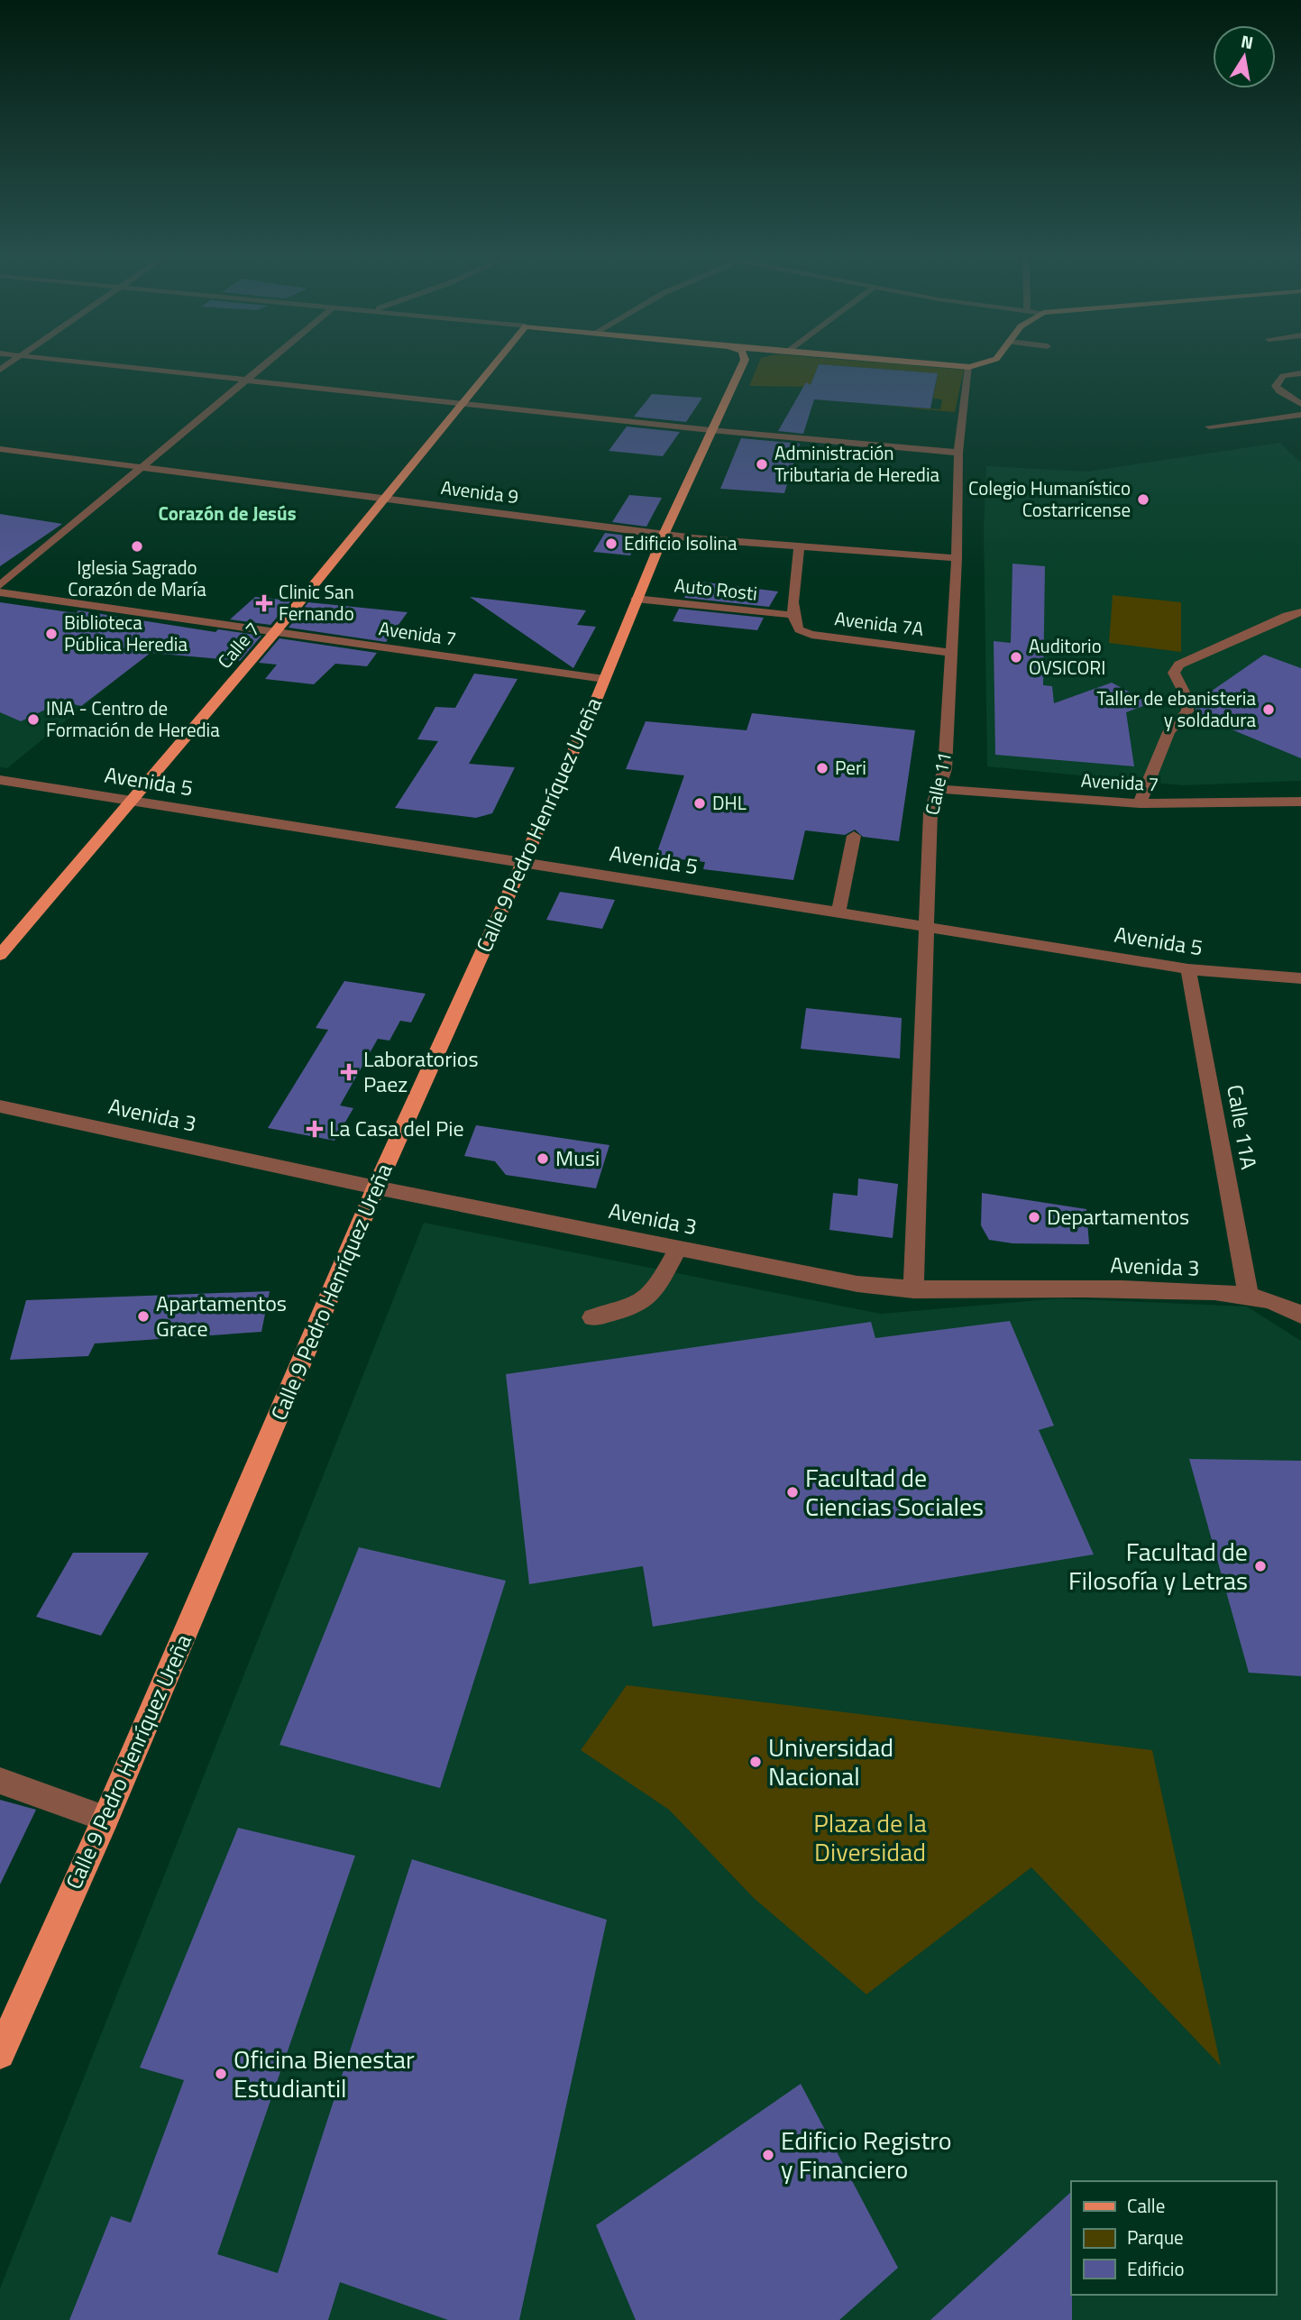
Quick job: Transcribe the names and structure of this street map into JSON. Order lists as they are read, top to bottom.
{
  "streets": {
    "main road": ["Calle 7", "Calle 9 Pedro Henríquez Ureña"],
    "street": [
      "Avenida 9",
      "Auto Rosti",
      "Avenida 7A",
      "Avenida 7",
      "Avenida 5",
      "Calle 11",
      "Avenida 3",
      "Calle 11A"
    ]
  },
  "crossings": [
    ["Avenida 9", "Calle 7"],
    ["Avenida 9", "Calle 11"],
    ["Avenida 9", "Calle 9 Pedro Henríquez Ureña"],
    ["Auto Rosti", "Avenida 7A"],
    ["Auto Rosti", "Calle 9 Pedro Henríquez Ureña"],
    ["Avenida 7A", "Calle 11"],
    ["Avenida 7", "Calle 7"],
    ["Avenida 7", "Calle 11"],
    ["Avenida 7", "Calle 9 Pedro Henríquez Ureña"],
    ["Calle 7", "Avenida 5"],
    ["Avenida 5", "Calle 11"],
    ["Avenida 5", "Calle 9 Pedro Henríquez Ureña"],
    ["Avenida 5", "Calle 11A"],
    ["Calle 11", "Avenida 3"],
    ["Calle 9 Pedro Henríquez Ureña", "Avenida 3"],
    ["Avenida 3", "Calle 11A"]
  ],
  "districts": ["Corazón de Jesús"],
  "parks": ["Plaza de la Diversidad"],
  "places": {
    "other": [
      "Administración Tributaria de Heredia",
      "Colegio Humanístico Costarricense",
      "Edificio Isolina",
      "Iglesia Sagrado Corazón de María",
      "Biblioteca Pública Heredia",
      "Auditorio OVSICORI",
      "Taller de ebanisteria y soldadura",
      "INA - Centro de Formación de Heredia",
      "Peri",
      "DHL",
      "Musi",
      "Departamentos",
      "Apartamentos Grace",
      "Facultad de Ciencias Sociales",
      "Facultad de Filosofía y Letras",
      "Universidad Nacional",
      "Oficina Bienestar Estudiantil",
      "Edificio Registro y Financiero"
    ],
    "health": ["Clinic San Fernando", "Laboratorios Paez", "La Casa del Pie"]
  },
  "legend": ["Calle", "Parque", "Edificio"],
  "north": "top"
}
